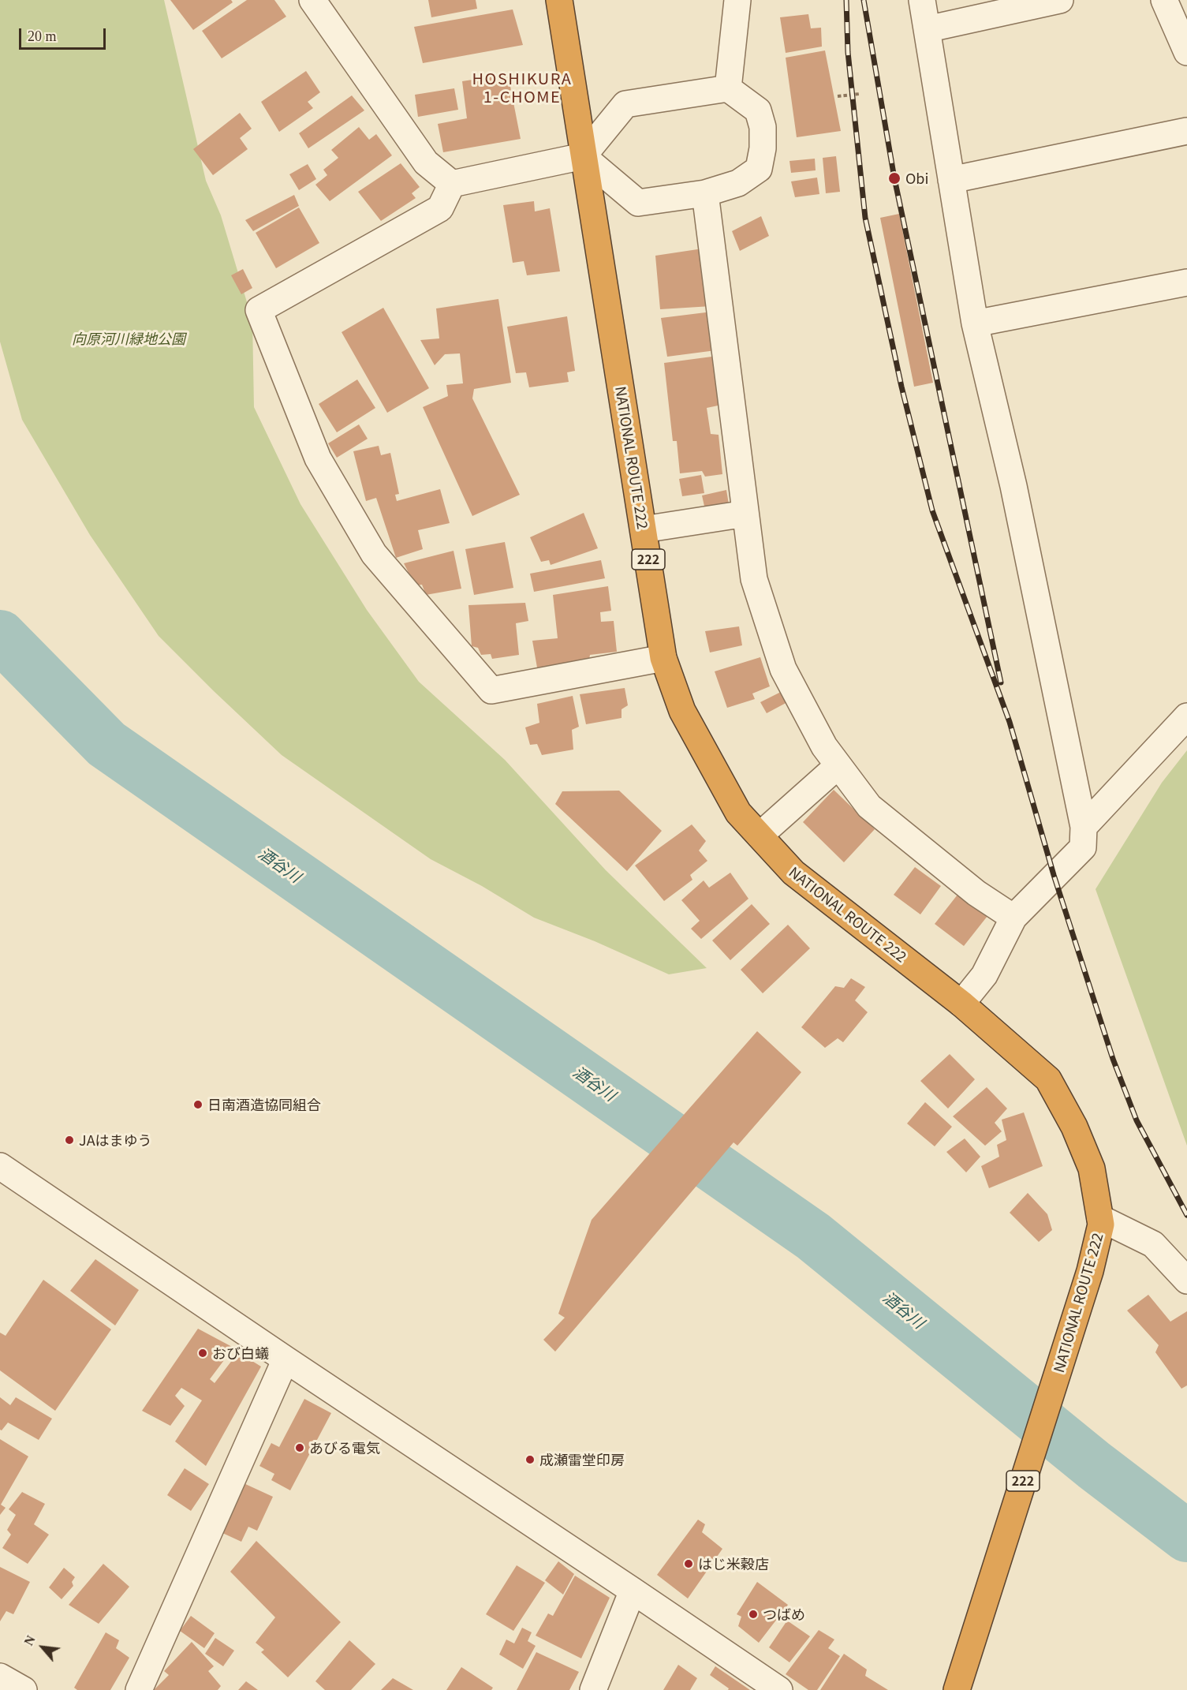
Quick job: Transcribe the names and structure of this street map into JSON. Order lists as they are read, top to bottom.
{
  "streets": {
    "highway": ["NATIONAL ROUTE 222", "222"]
  },
  "districts": ["HOSHIKURA 1-CHOME"],
  "water": ["酒谷川"],
  "parks": ["向原河川緑地公園"],
  "places": [
    "Obi",
    "日南酒造協同組合",
    "JAはまゆう",
    "おび白蟻",
    "あびる電気",
    "成瀬雷堂印房",
    "はじ米穀店",
    "つばめ"
  ],
  "scale_bar": "20 m",
  "north": "top left"
}
